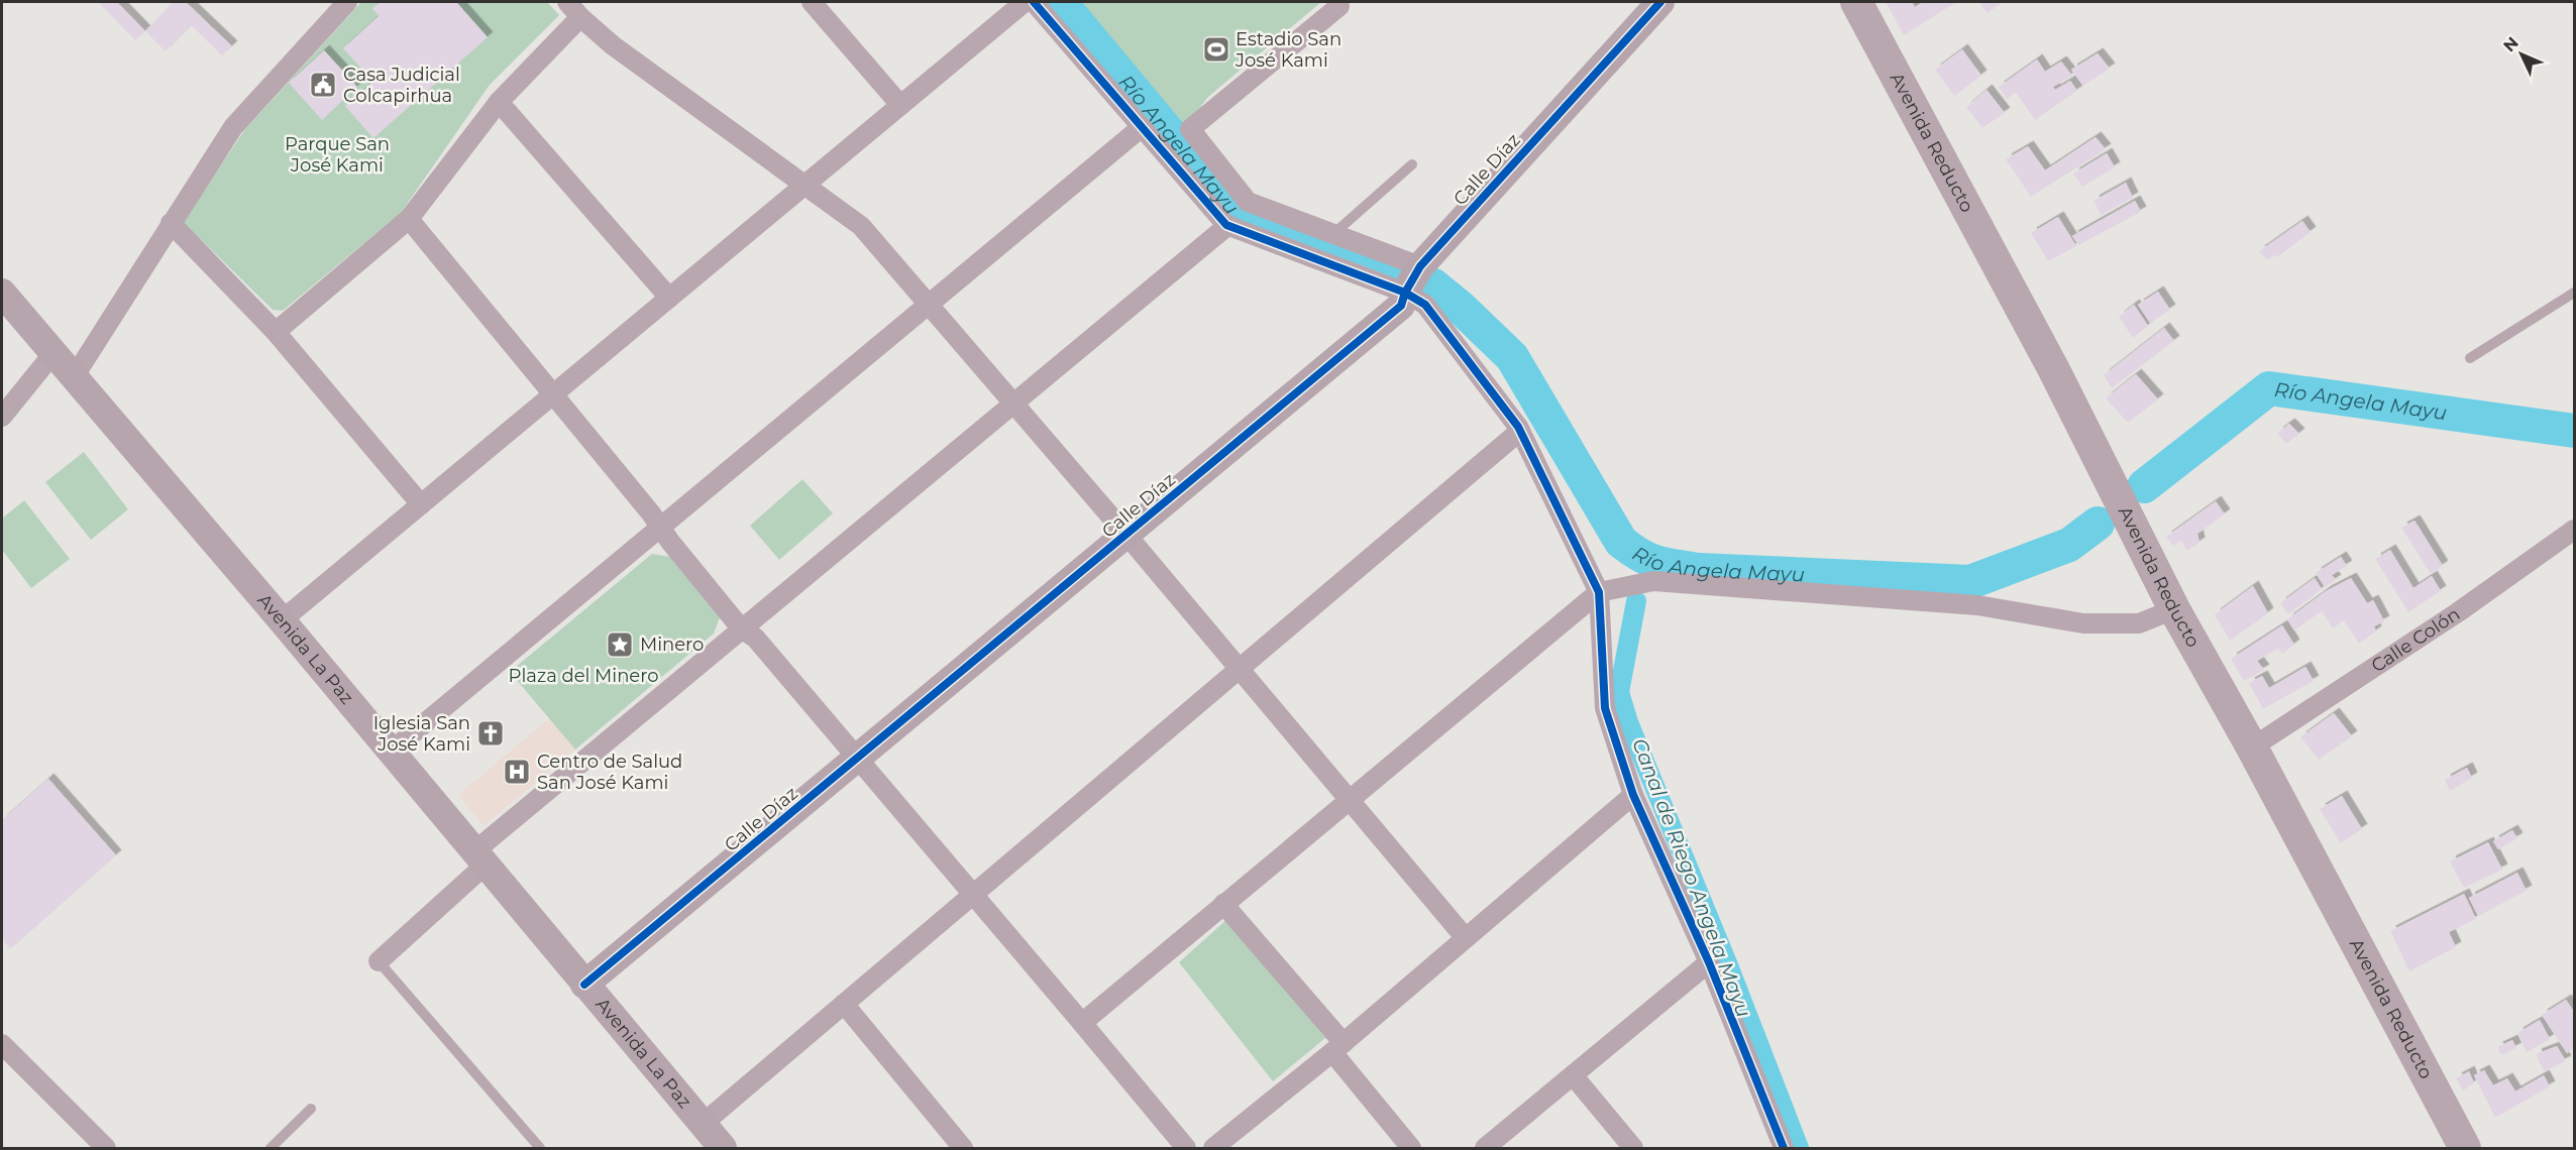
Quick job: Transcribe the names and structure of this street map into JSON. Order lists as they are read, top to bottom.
{
  "streets": {
    "main road": ["Avenida Reducto"],
    "street": ["Calle Díaz", "Calle Colón", "Avenida La Paz"]
  },
  "crossings": [
    ["Avenida Reducto", "Calle Colón"],
    ["Calle Díaz", "Avenida La Paz"]
  ],
  "water": ["Río Angela Mayu", "Canal de Riego Angela Mayu"],
  "parks": ["Parque San José Kami", "Plaza del Minero"],
  "places": {
    "sports": ["Estadio San José Kami"],
    "public building": ["Casa Judicial Colcapirhua"],
    "place": ["Minero"],
    "church": ["Iglesia San José Kami"],
    "hospital": ["Centro de Salud San José Kami"]
  },
  "north": "top left"
}
